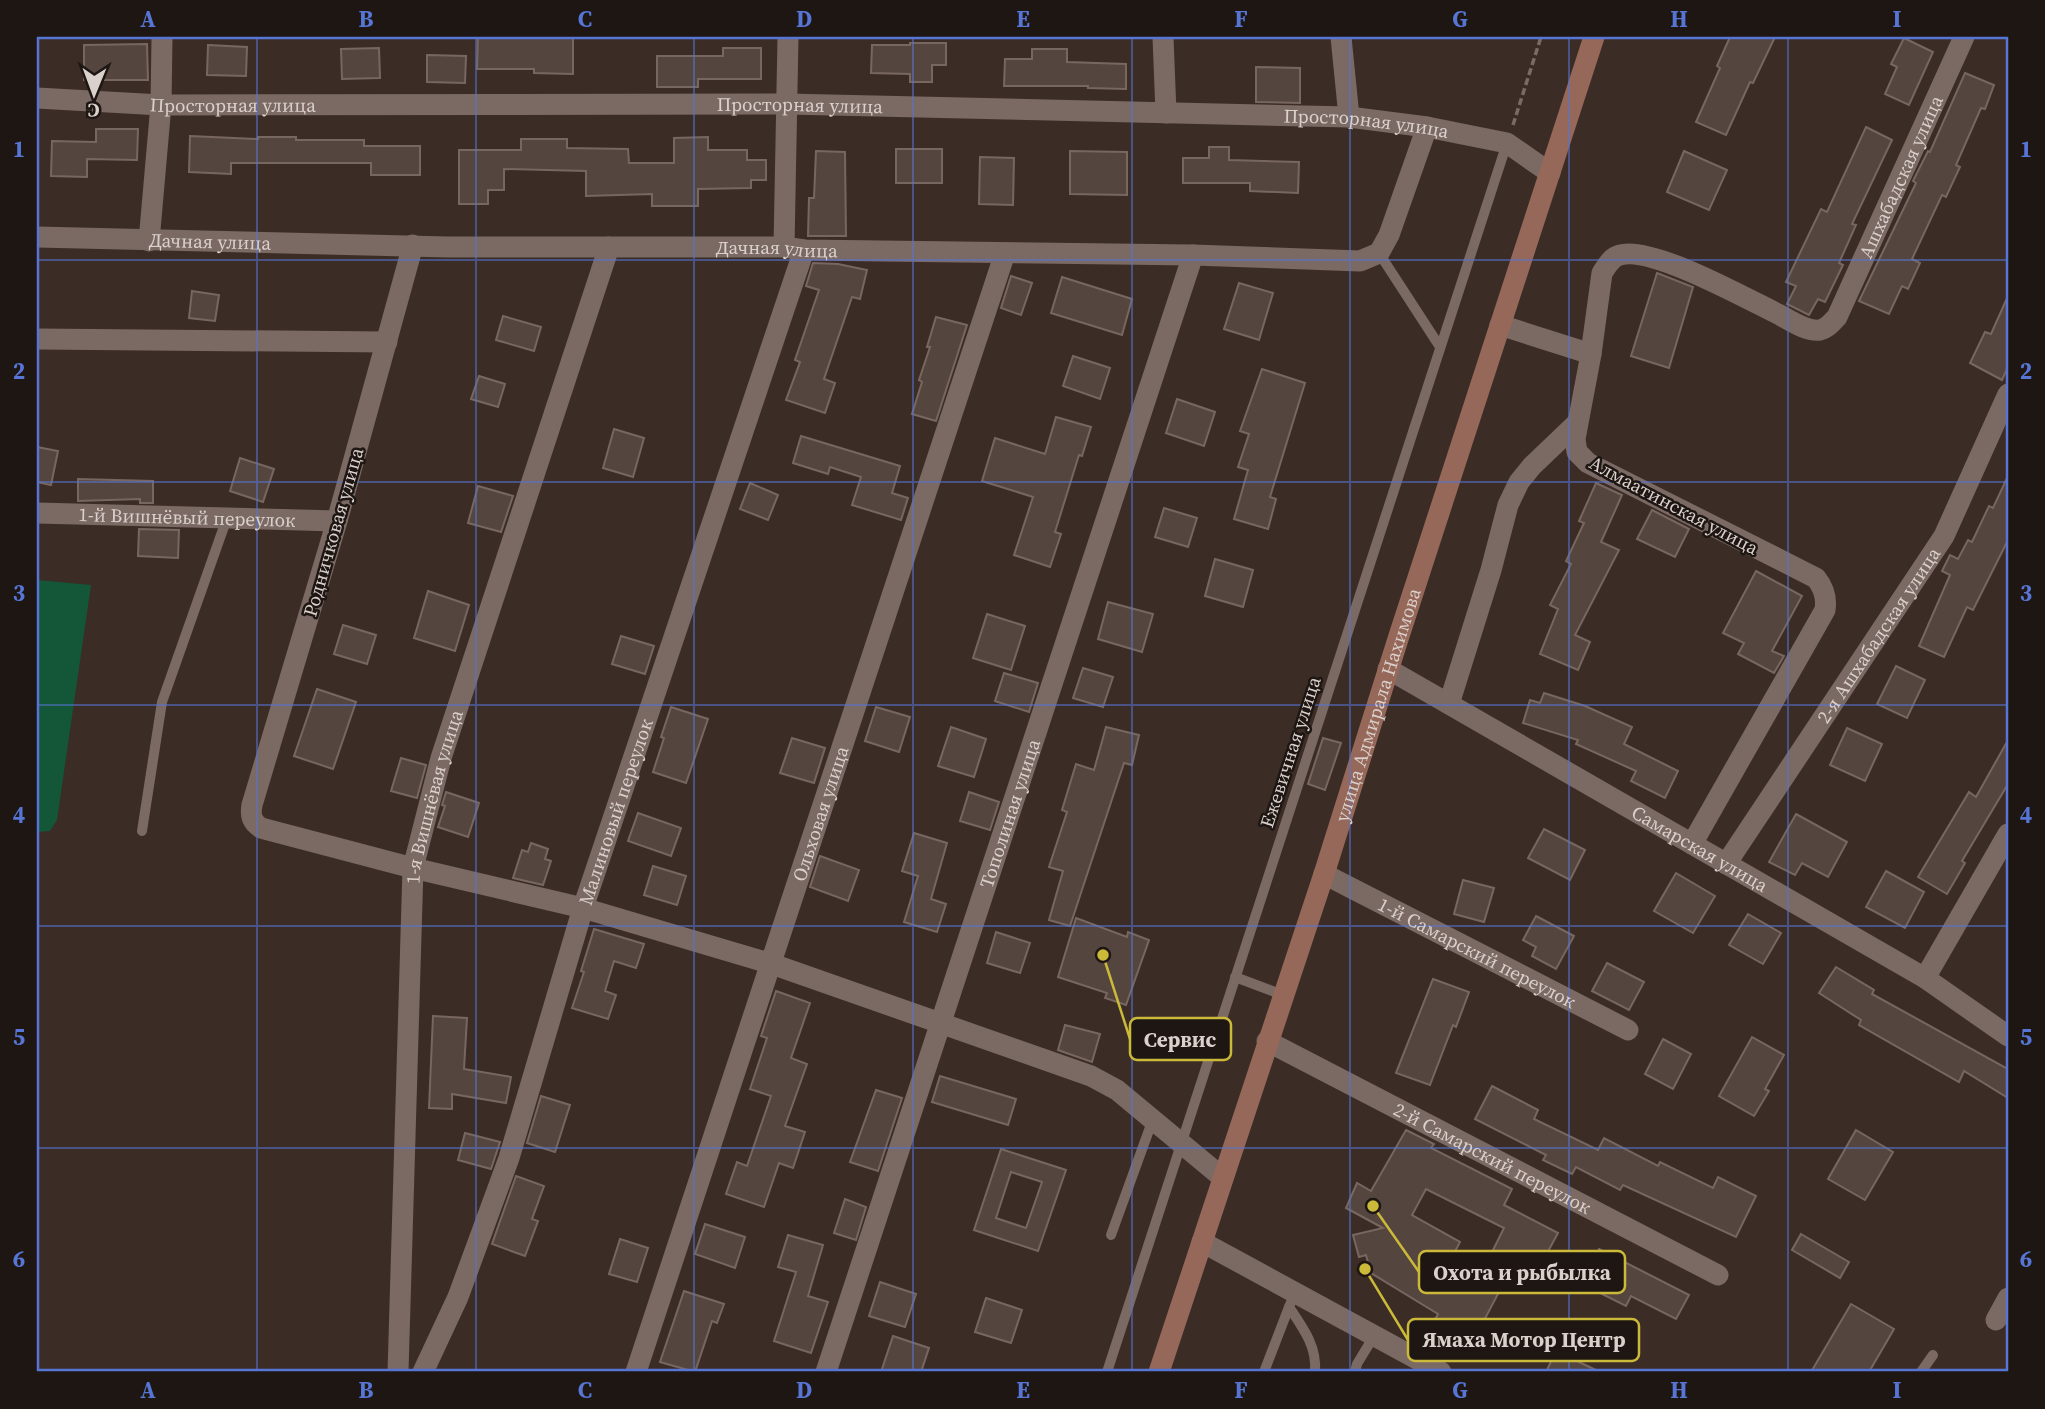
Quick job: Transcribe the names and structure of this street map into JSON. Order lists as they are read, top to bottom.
{
  "streets": {
    "main road": ["улица Адмирала Нахимова"],
    "street": [
      "Просторная улица",
      "Ашхабадская улица",
      "Дачная улица",
      "Алмаатинская улица",
      "1-й Вишнёвый переулок",
      "Родничковая улица",
      "2-я Ашхабадская улица",
      "1-я Вишнёвая улица",
      "Малиновый переулок",
      "Ольховая улица",
      "Тополиная улица",
      "Самарская улица",
      "1-й Самарский переулок",
      "2-й Самарский переулок"
    ],
    "lane": ["Ежевичная улица"]
  },
  "crossings": [
    ["Просторная улица", "улица Адмирала Нахимова"],
    ["Просторная улица", "Ежевичная улица"],
    ["Просторная улица", "Малиновый переулок"],
    ["Ашхабадская улица", "Алмаатинская улица"],
    ["Дачная улица", "Родничковая улица"],
    ["Дачная улица", "1-я Вишнёвая улица"],
    ["Дачная улица", "Малиновый переулок"],
    ["Дачная улица", "Ольховая улица"],
    ["Дачная улица", "Тополиная улица"],
    ["Алмаатинская улица", "Самарская улица"],
    ["1-й Вишнёвый переулок", "Родничковая улица"],
    ["Родничковая улица", "1-я Вишнёвая улица"],
    ["2-я Ашхабадская улица", "Самарская улица"],
    ["улица Адмирала Нахимова", "Самарская улица"],
    ["улица Адмирала Нахимова", "1-й Самарский переулок"],
    ["улица Адмирала Нахимова", "2-й Самарский переулок"]
  ],
  "places": ["Сервис", "Охота и рыбылка", "Ямаха Мотор Центр"],
  "north": "bottom",
  "grid": {
    "columns": [
      "A",
      "B",
      "C",
      "D",
      "E",
      "F",
      "G",
      "H",
      "I"
    ],
    "rows": [
      "1",
      "2",
      "3",
      "4",
      "5",
      "6"
    ]
  }
}
